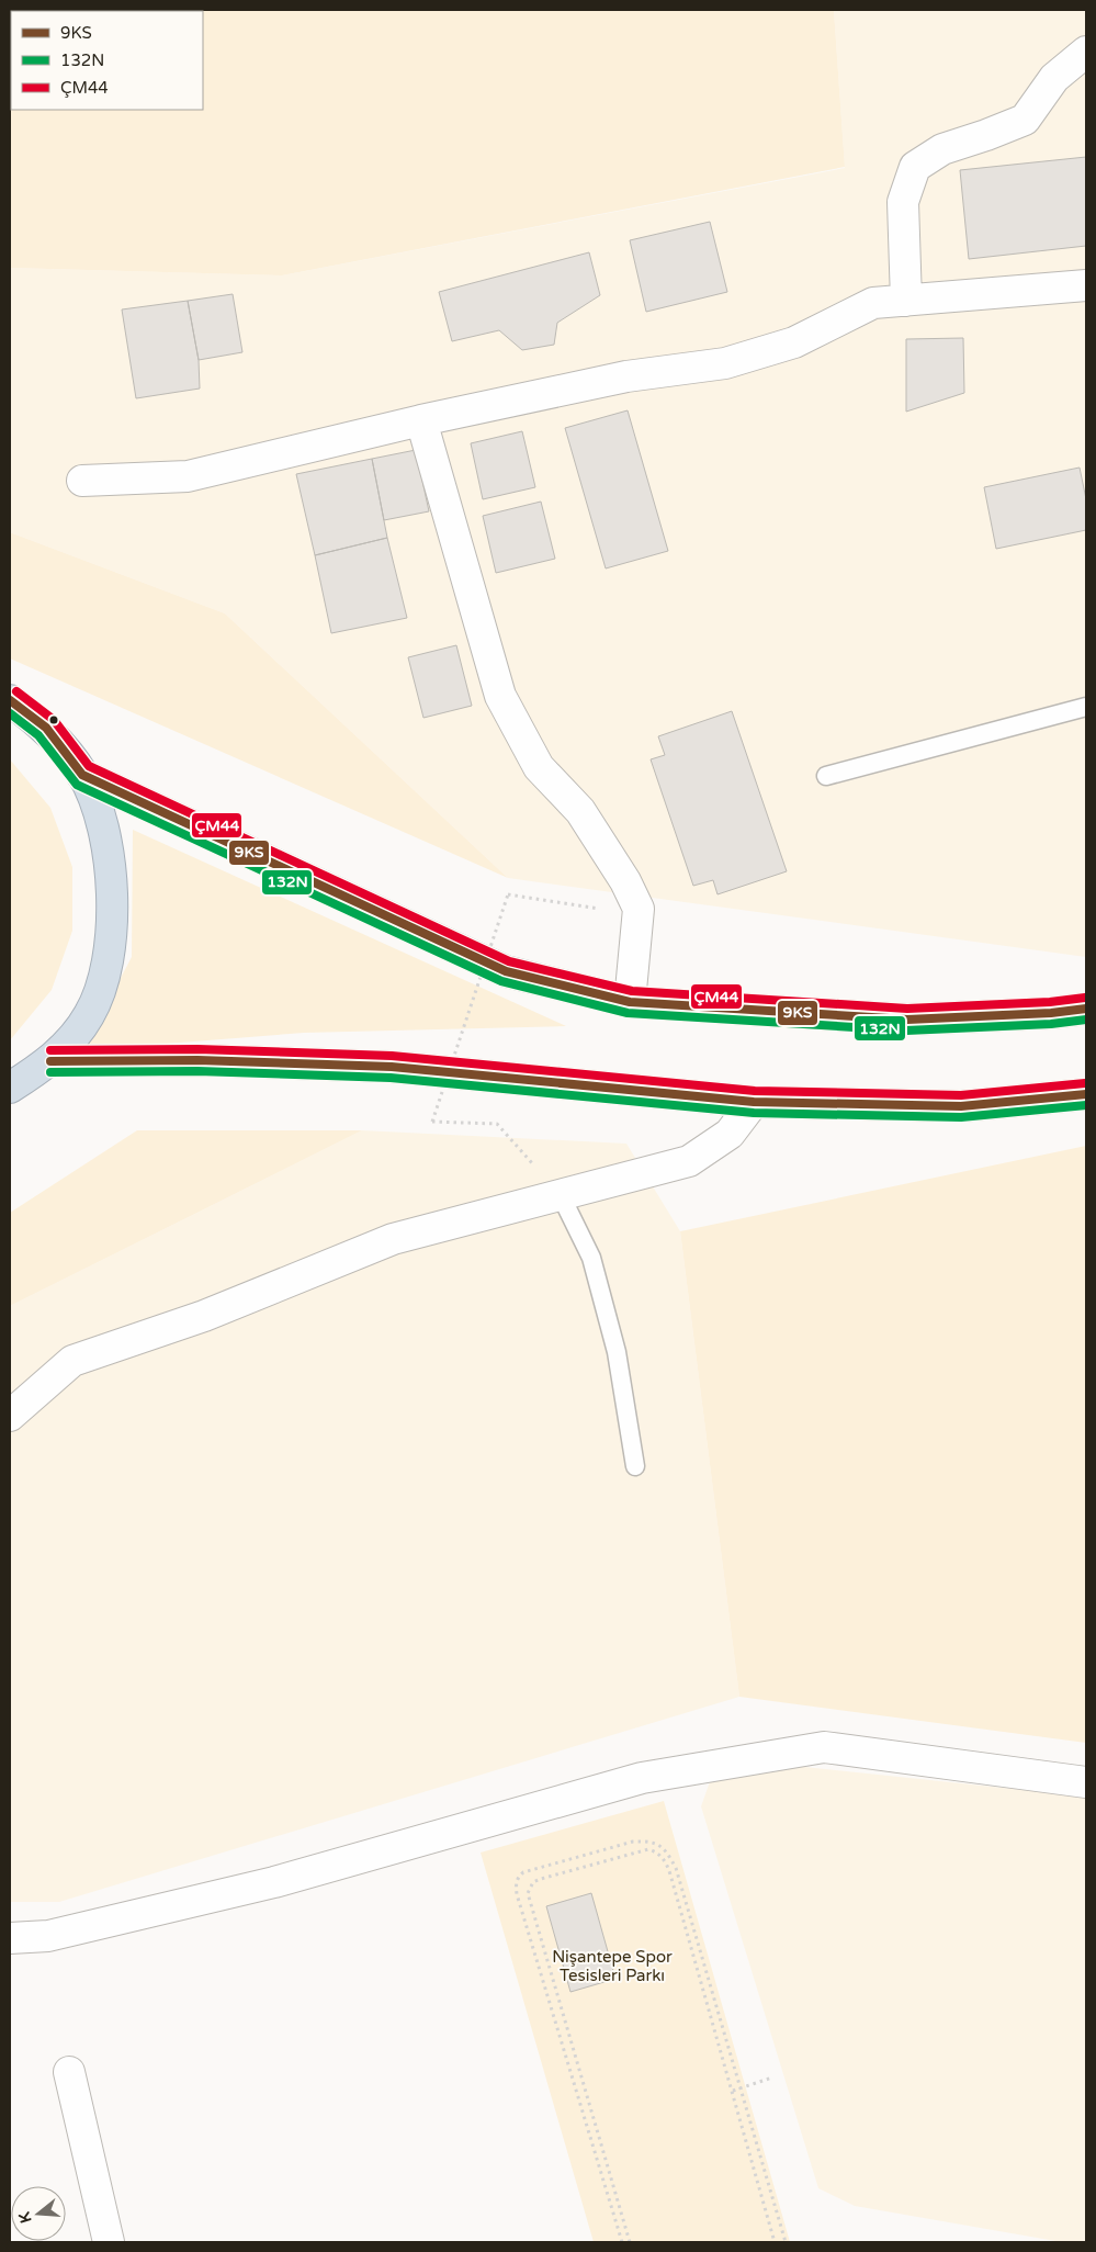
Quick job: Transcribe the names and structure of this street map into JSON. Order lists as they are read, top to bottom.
{
  "parks": ["Nişantepe Spor Tesisleri Parkı"],
  "lines": ["transit line ÇM44", "transit line 9KS", "transit line 132N"],
  "legend": ["9KS", "132N", "ÇM44"],
  "north": "left"
}
